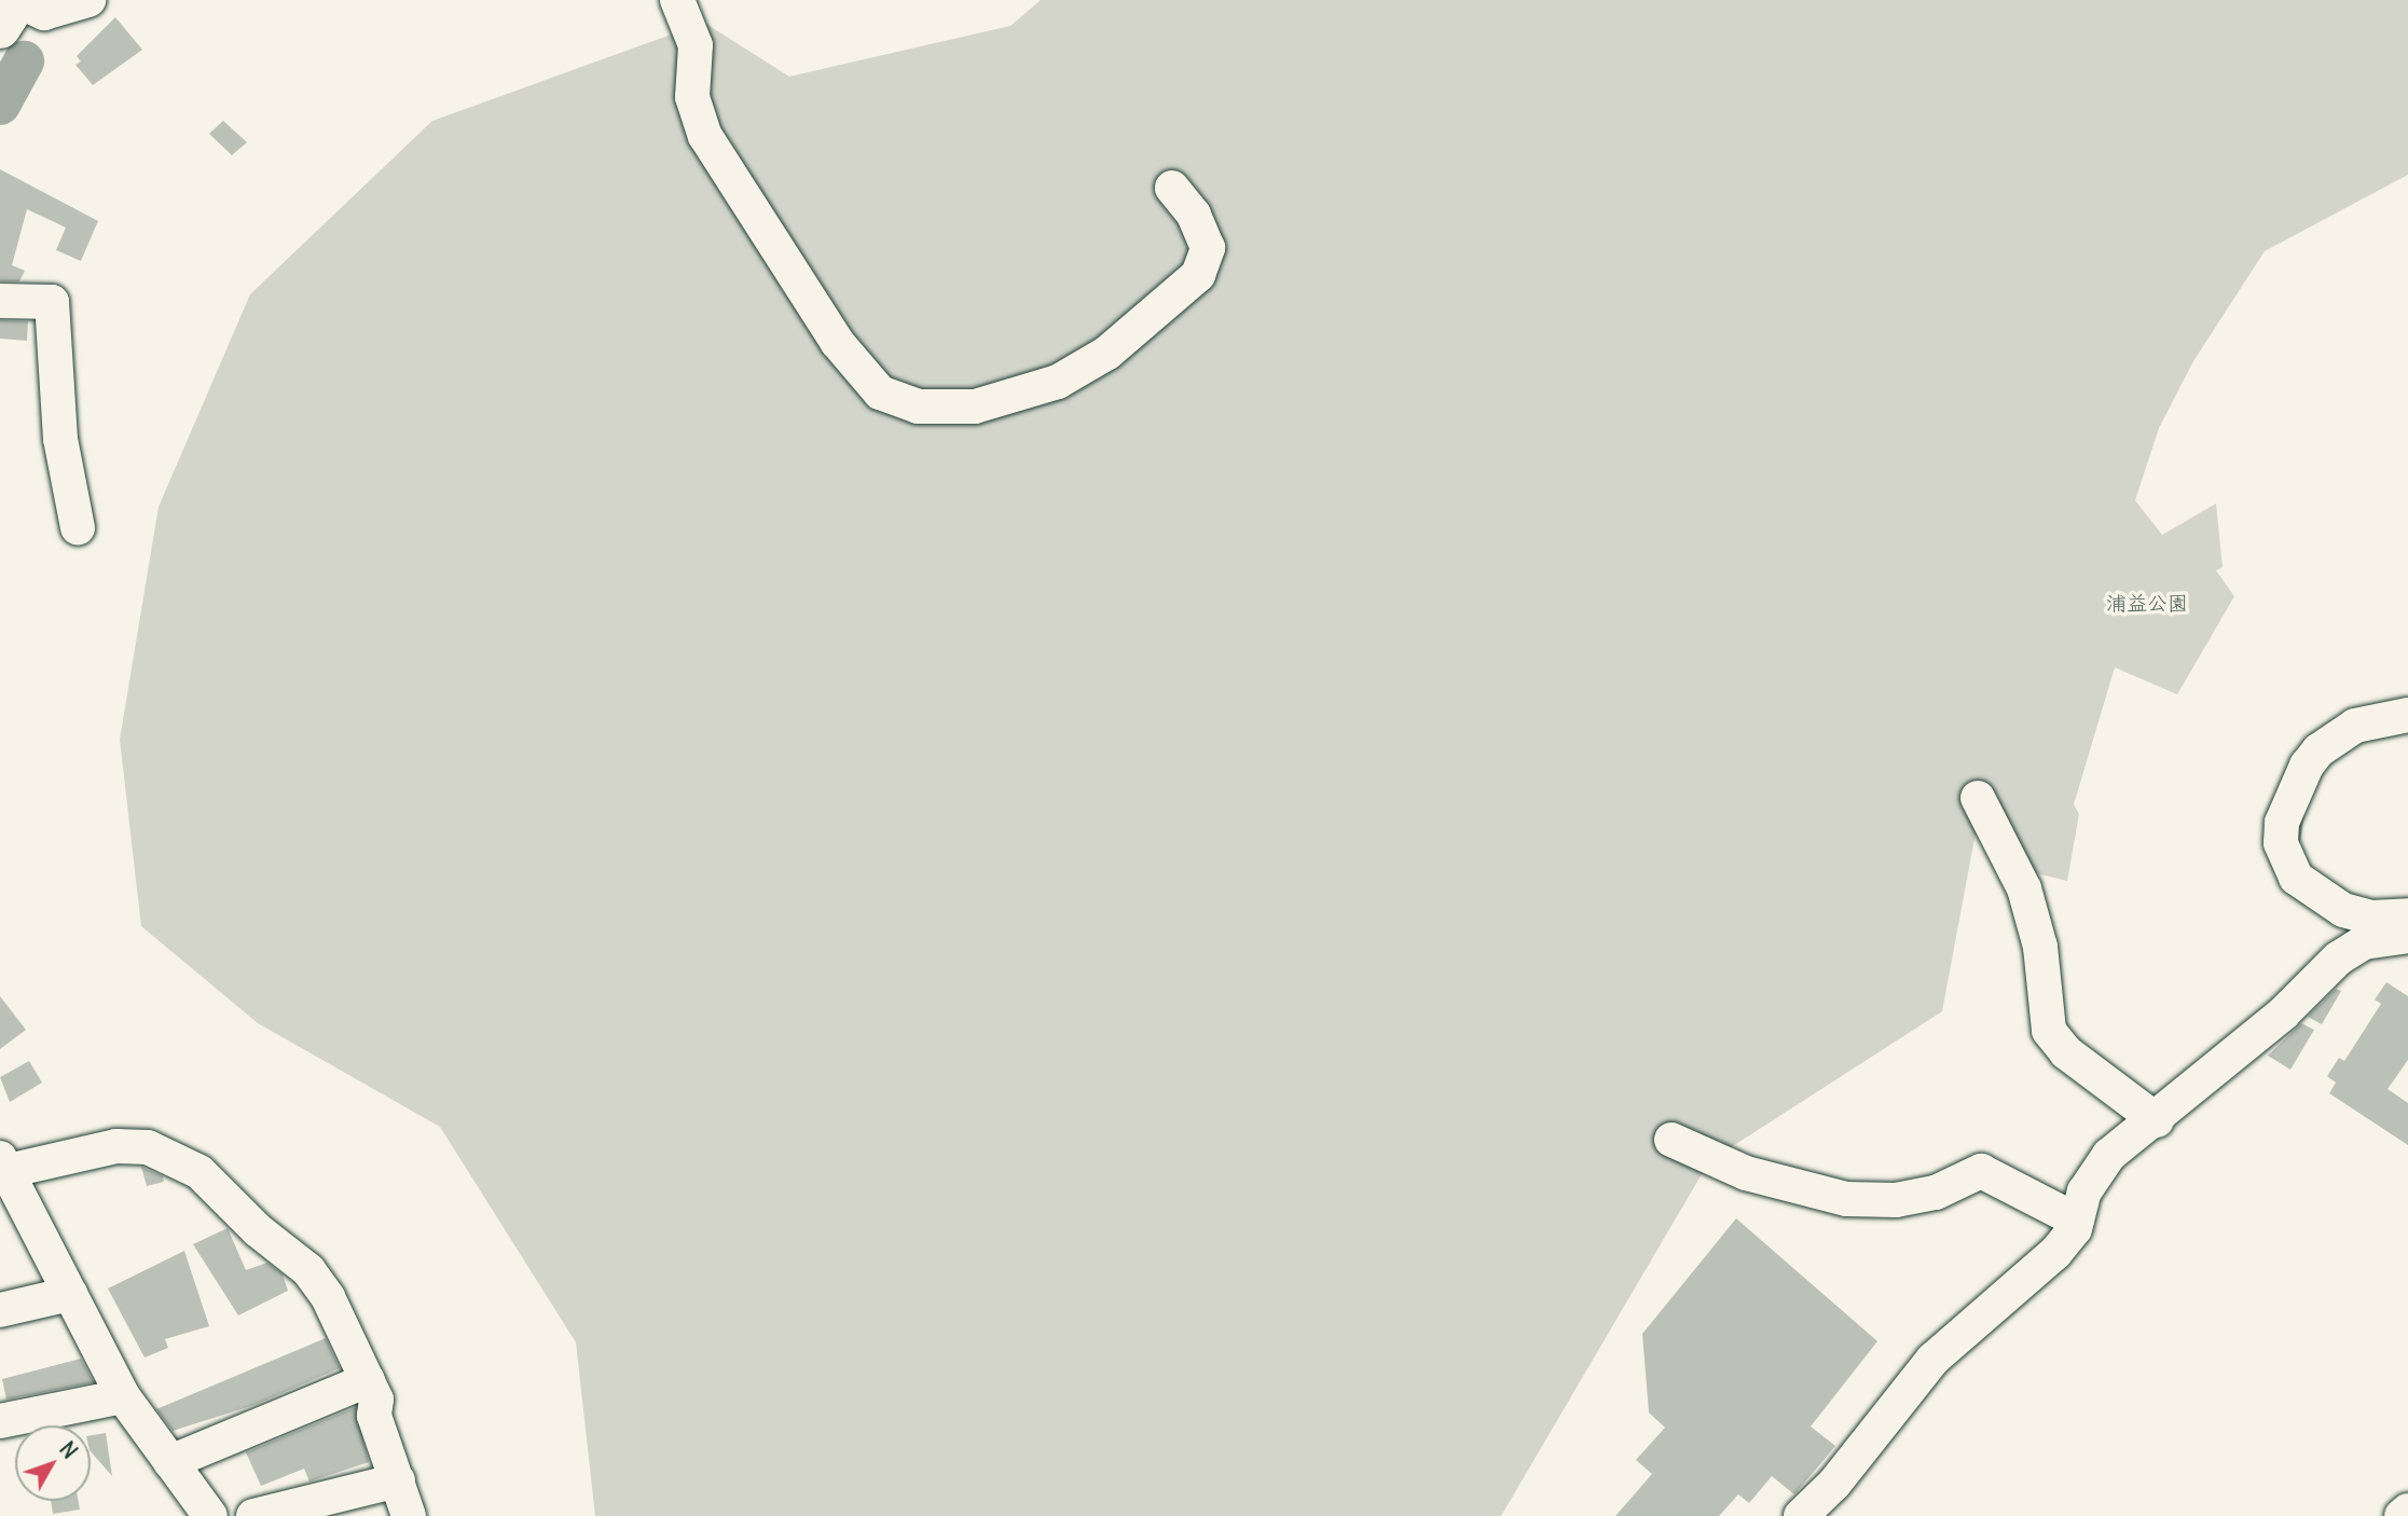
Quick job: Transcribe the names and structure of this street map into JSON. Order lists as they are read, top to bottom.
{
  "parks": ["浦益公園"],
  "north": "top right"
}
